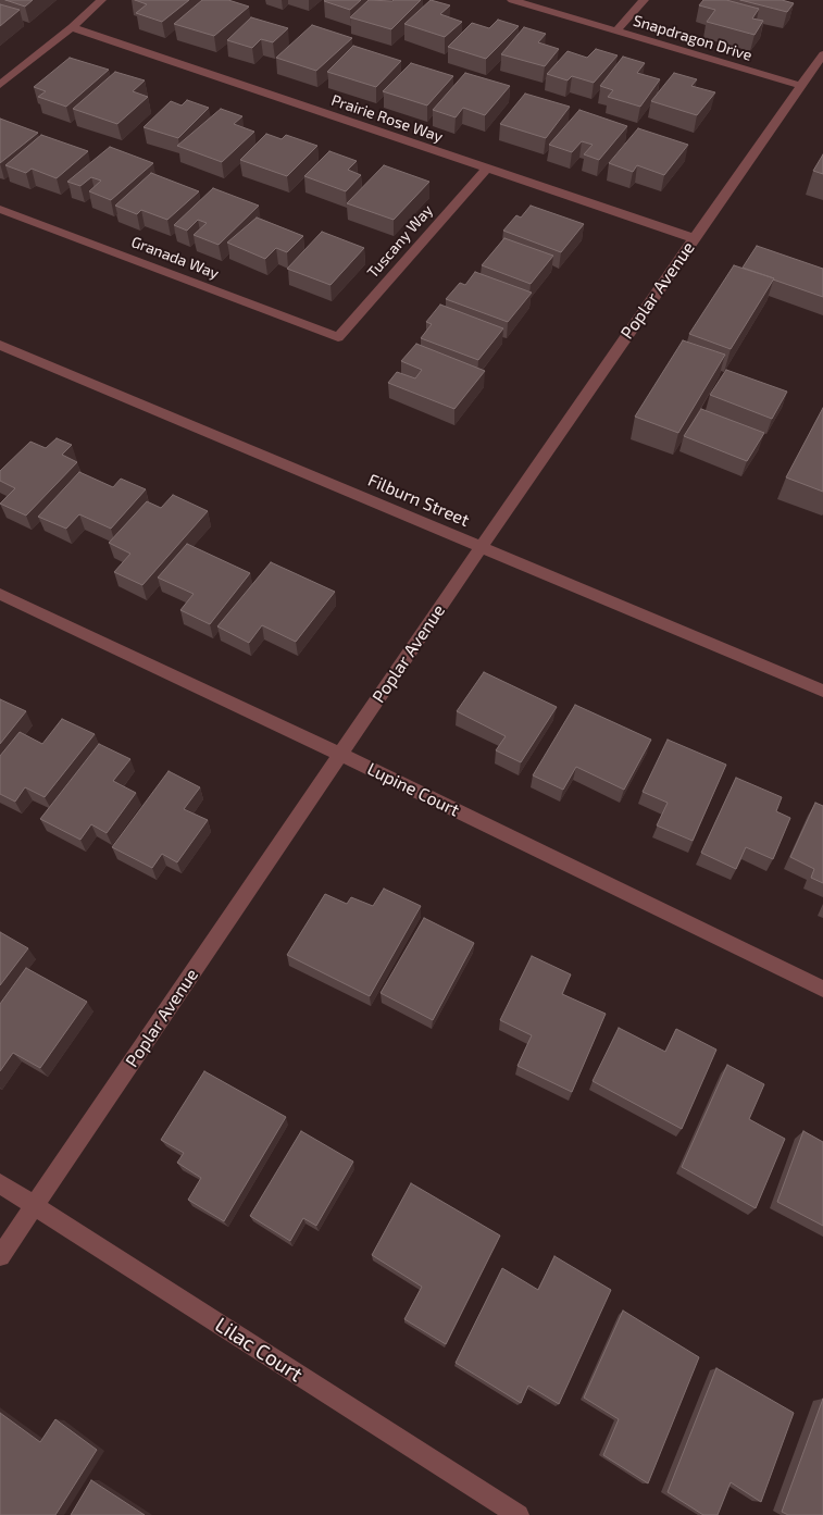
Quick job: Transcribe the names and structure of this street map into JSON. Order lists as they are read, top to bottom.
{
  "streets": {
    "street": [
      "Snapdragon Drive",
      "Prairie Rose Way",
      "Tuscany Way",
      "Granada Way",
      "Poplar Avenue",
      "Filburn Street",
      "Lupine Court",
      "Lilac Court"
    ]
  },
  "crossings": [
    ["Snapdragon Drive", "Poplar Avenue"],
    ["Prairie Rose Way", "Tuscany Way"],
    ["Prairie Rose Way", "Poplar Avenue"],
    ["Tuscany Way", "Granada Way"],
    ["Poplar Avenue", "Filburn Street"],
    ["Poplar Avenue", "Lupine Court"],
    ["Poplar Avenue", "Lilac Court"]
  ]
}
